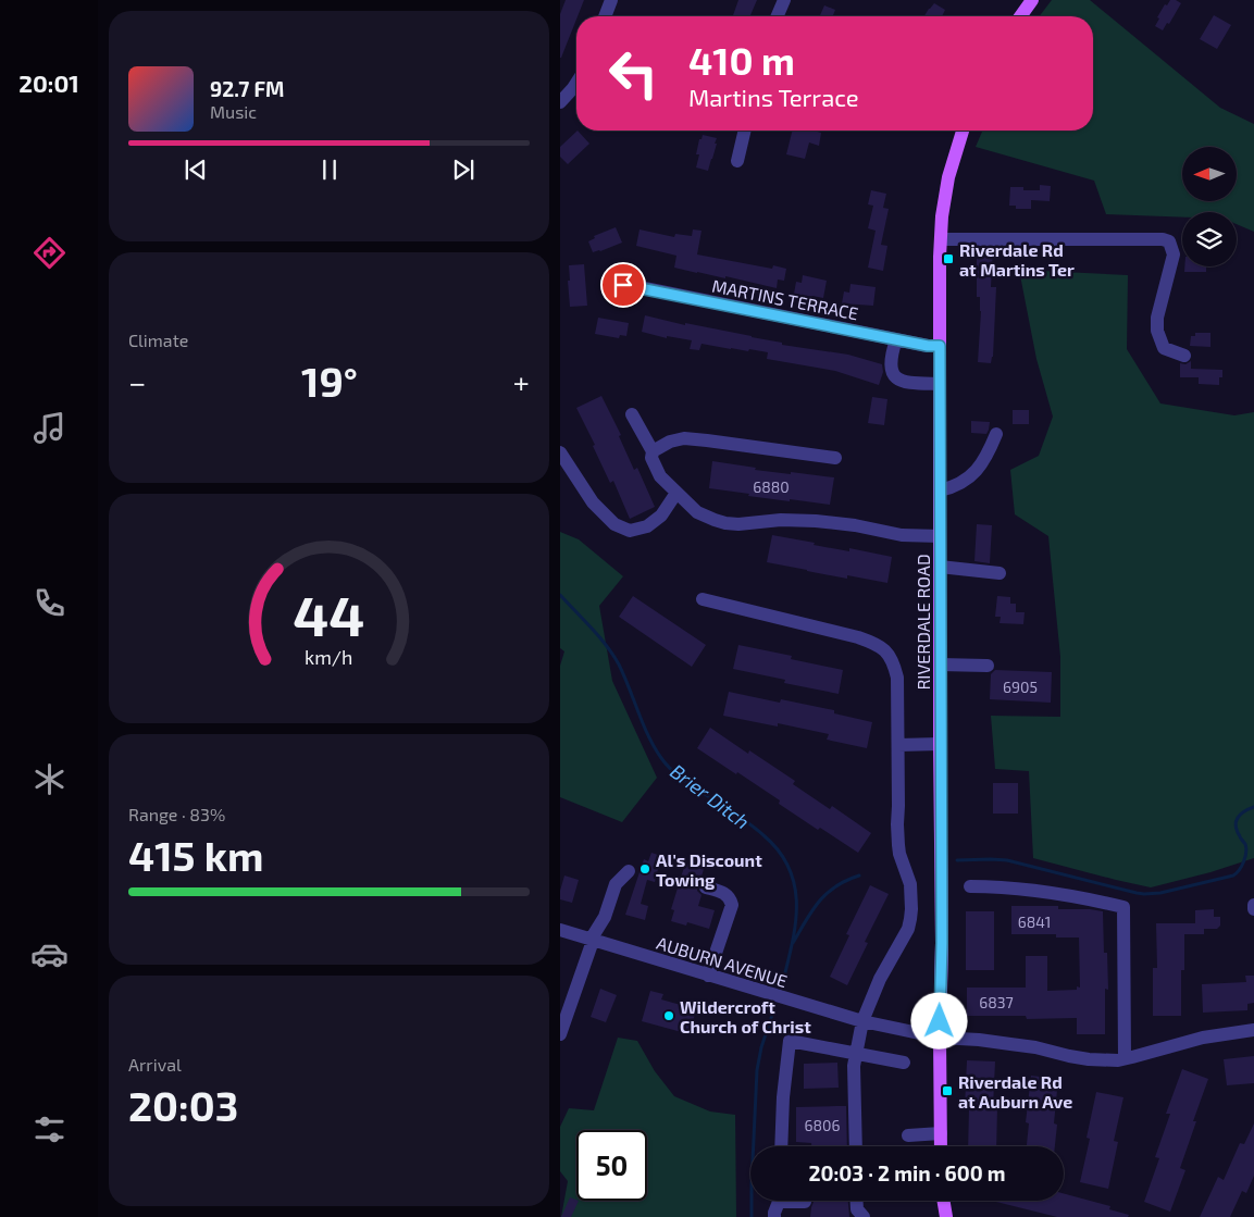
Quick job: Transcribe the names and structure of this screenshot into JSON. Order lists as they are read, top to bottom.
{
  "streets": {
    "main road": ["RIVERDALE ROAD"],
    "street": ["MARTINS TERRACE", "AUBURN AVENUE"]
  },
  "crossings": [
    ["MARTINS TERRACE", "RIVERDALE ROAD"],
    ["RIVERDALE ROAD", "AUBURN AVENUE"]
  ],
  "water": ["Brier Ditch"],
  "places": {
    "transit": ["Riverdale Rd at Martins Ter", "Riverdale Rd at Auburn Ave"],
    "other": ["Al's Discount Towing", "Wildercroft Church of Christ"]
  },
  "house_numbers": [
    "6880",
    "6905",
    "6841",
    "6837",
    "6806"
  ],
  "north": "left",
  "page": {
    "tabs": "20:01",
    "turn": ["410 m", "Martins Terrace"],
    "song": ["92.7 FM", "Music"],
    "tile": [
      "Climate",
      ["Range · 83%", "415 km"],
      ["Arrival", "20:03"]
    ],
    "heat": ["−", "19°", "+"],
    "limit": "50",
    "trip": "20:03 · 2 min · 600 m",
    "gauge": ["44", "km/h"]
  }
}
